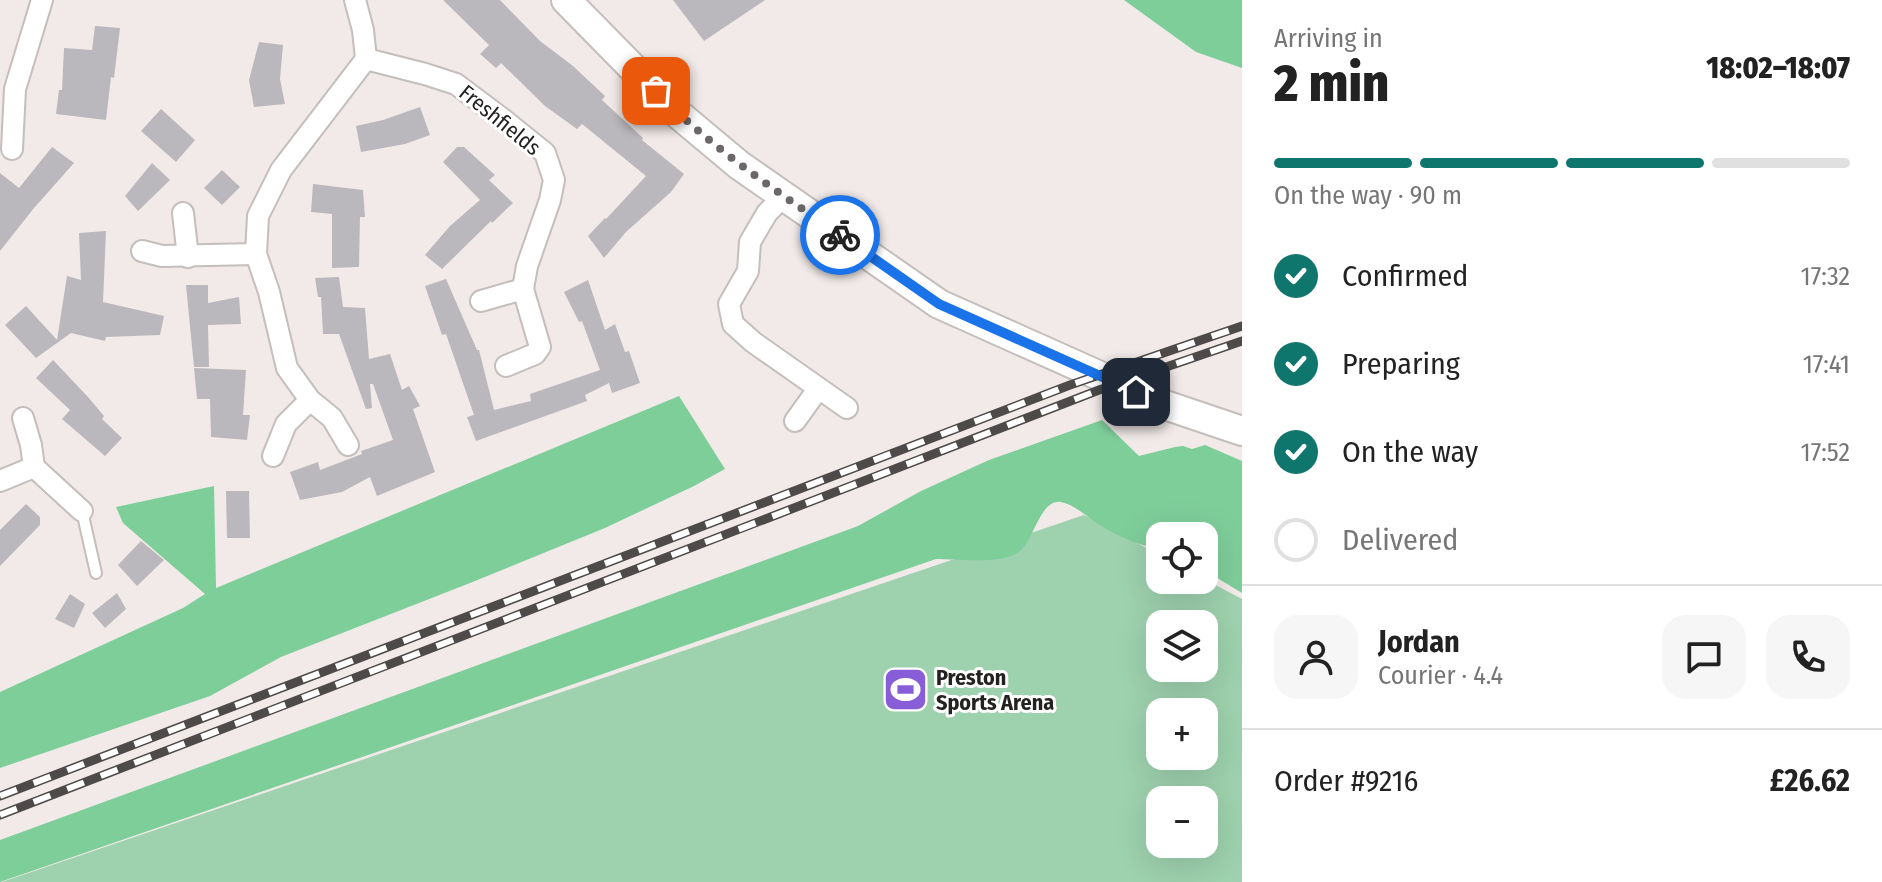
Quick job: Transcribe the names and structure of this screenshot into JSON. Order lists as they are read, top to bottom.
{
  "streets": {
    "street": ["Freshfields"]
  },
  "places": {
    "sports": ["Preston Sports Arena"]
  },
  "page": {
    "heading": ["2 min", "Arriving in", "18:02–18:07"],
    "panel": [
      "Jordan",
      "Courier · 4.4",
      "Order #9216",
      "£26.62"
    ],
    "bar": "On the way · 90 m",
    "list": [
      ["Confirmed", "17:32"],
      ["Preparing", "17:41"],
      ["On the way", "17:52"],
      "Delivered"
    ],
    "map_buttons": ["+", "−"]
  }
}
